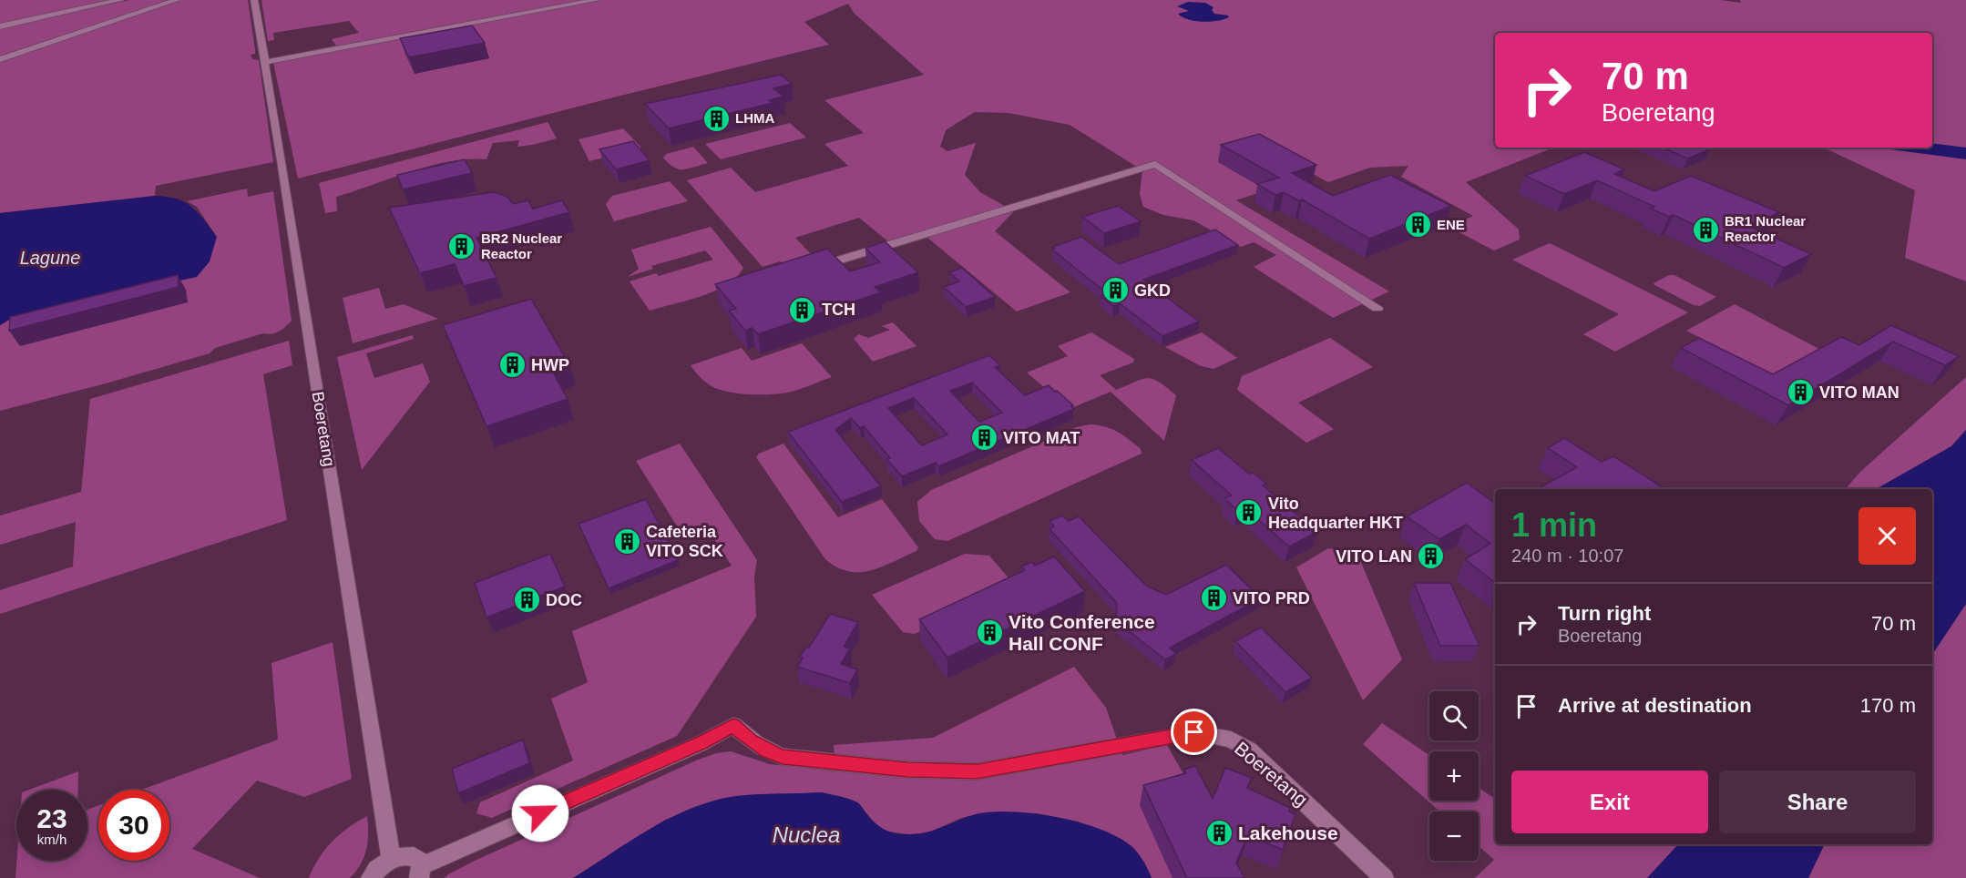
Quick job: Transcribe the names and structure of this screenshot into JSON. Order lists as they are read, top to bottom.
{
  "streets": {
    "street": ["Boeretang"]
  },
  "water": ["Lagune", "Nuclea"],
  "places": {
    "building": [
      "LHMA",
      "ENE",
      "BR1 Nuclear Reactor",
      "BR2 Nuclear Reactor",
      "GKD",
      "TCH",
      "HWP",
      "VITO MAN",
      "VITO MAT",
      "Vito Headquarter HKT",
      "Cafeteria VITO SCK",
      "VITO LAN",
      "VITO PRD",
      "DOC",
      "Vito Conference Hall CONF",
      "Lakehouse"
    ]
  },
  "page": {
    "turn": ["70 m", "Boeretang"],
    "heading": ["1 min", "240 m · 10:07"],
    "list": [
      {
        "name": "Turn right",
        "note": "Boeretang",
        "value": "70 m"
      },
      {
        "name": "Arrive at destination",
        "value": "170 m"
      }
    ],
    "map_buttons": ["+", "−"],
    "buttons": ["Exit", "Share"],
    "speed": "23 km/h",
    "limit": "30"
  }
}
